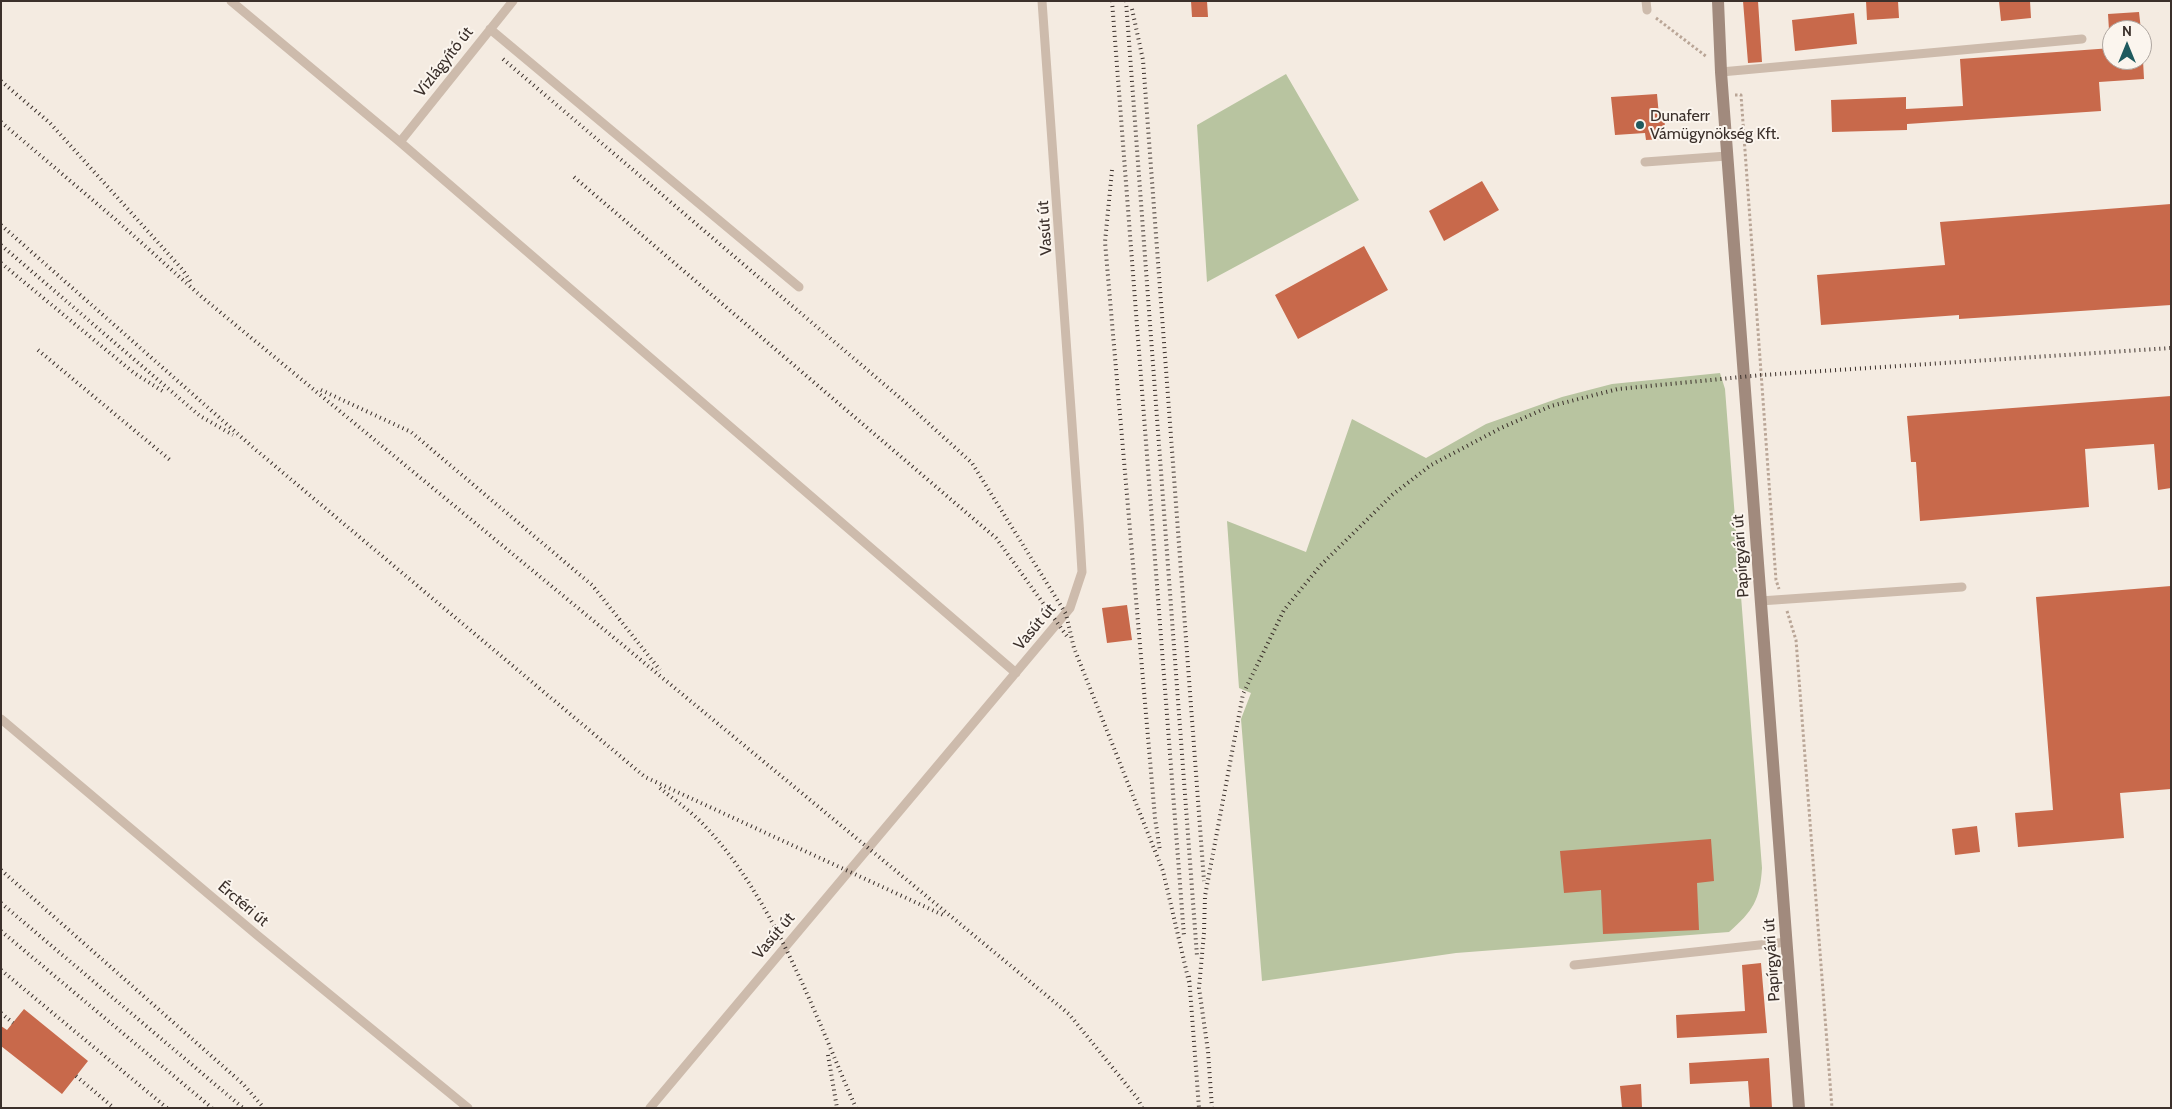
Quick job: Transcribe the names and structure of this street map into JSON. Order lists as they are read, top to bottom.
{
  "streets": {
    "street": ["Papírgyári út"],
    "lane": ["Vízlágyító út", "Vasút út", "Érctéri út"]
  },
  "places": ["Dunaferr Vámügynökség Kft."],
  "north": "top"
}
